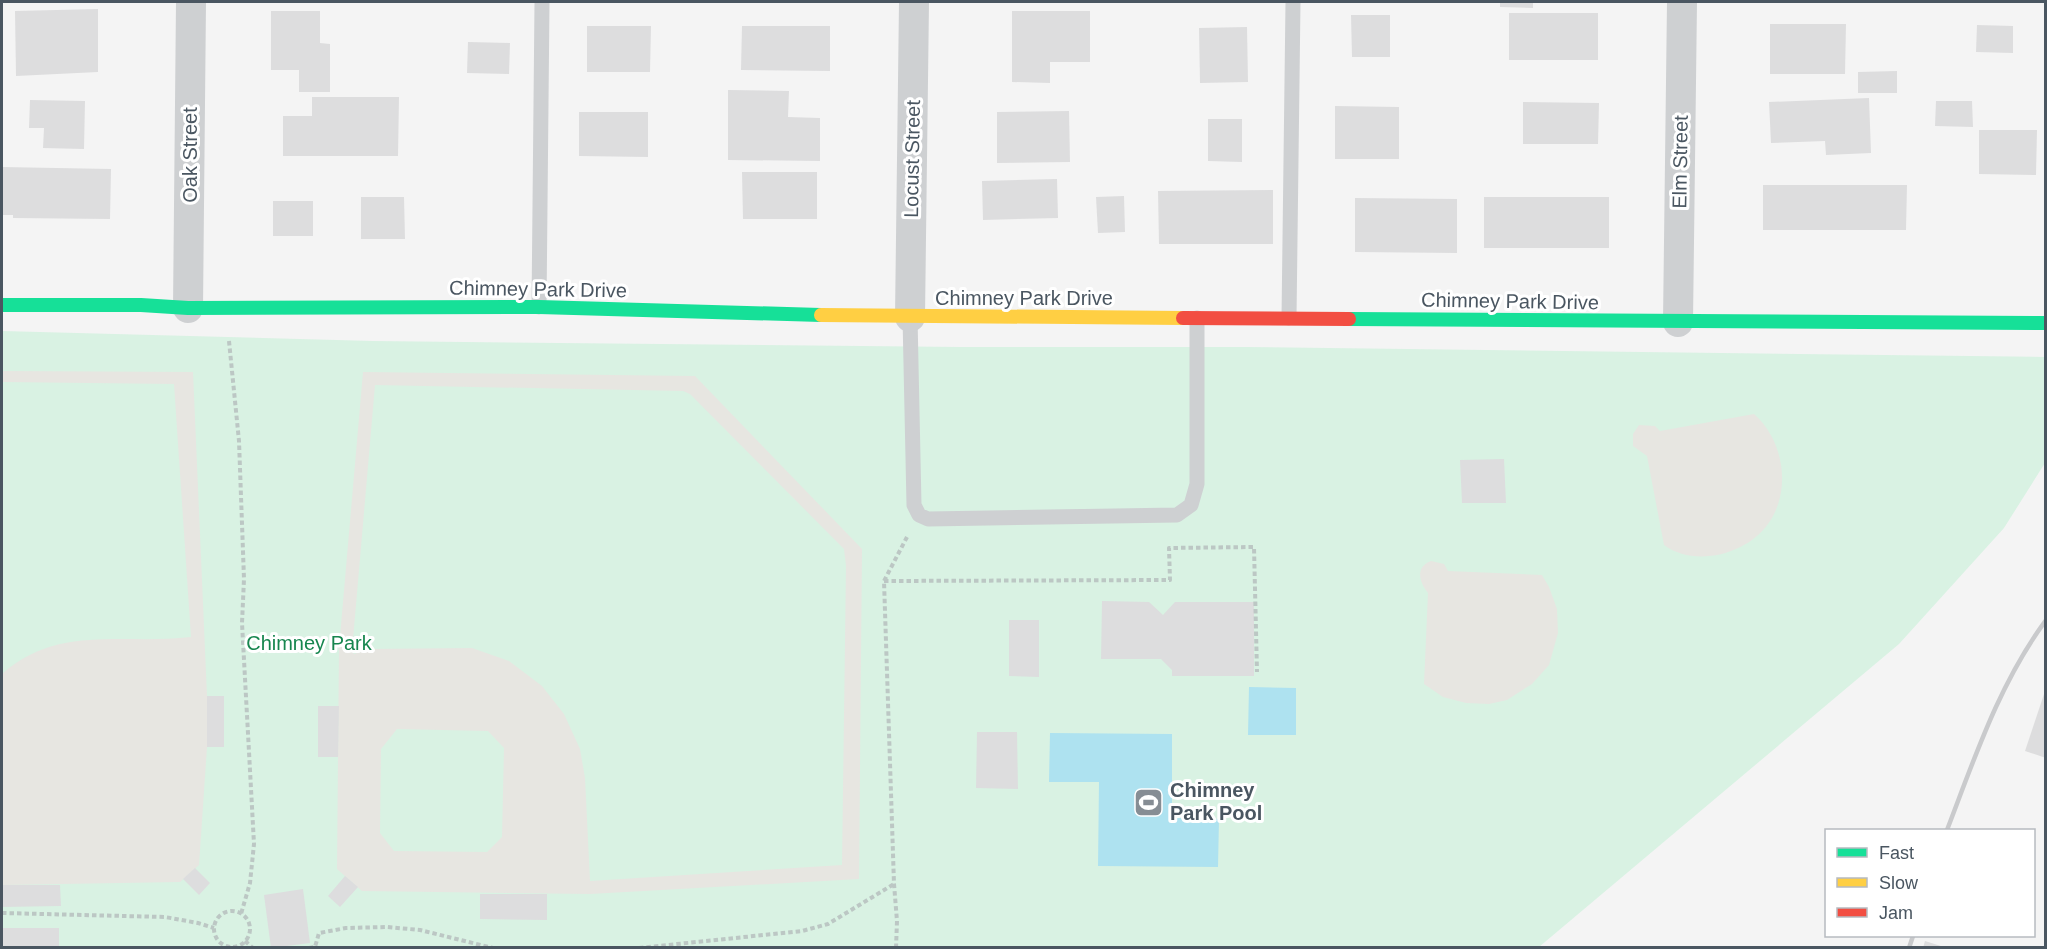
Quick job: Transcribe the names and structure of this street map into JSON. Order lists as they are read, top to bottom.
{
  "streets": {
    "street": [
      "Oak Street",
      "Locust Street",
      "Elm Street",
      "Chimney Park Drive"
    ]
  },
  "crossings": [
    ["Oak Street", "Chimney Park Drive"],
    ["Locust Street", "Chimney Park Drive"],
    ["Elm Street", "Chimney Park Drive"]
  ],
  "parks": ["Chimney Park"],
  "places": {
    "sports": ["Chimney Park Pool"]
  },
  "legend": ["Fast", "Slow", "Jam"]
}
